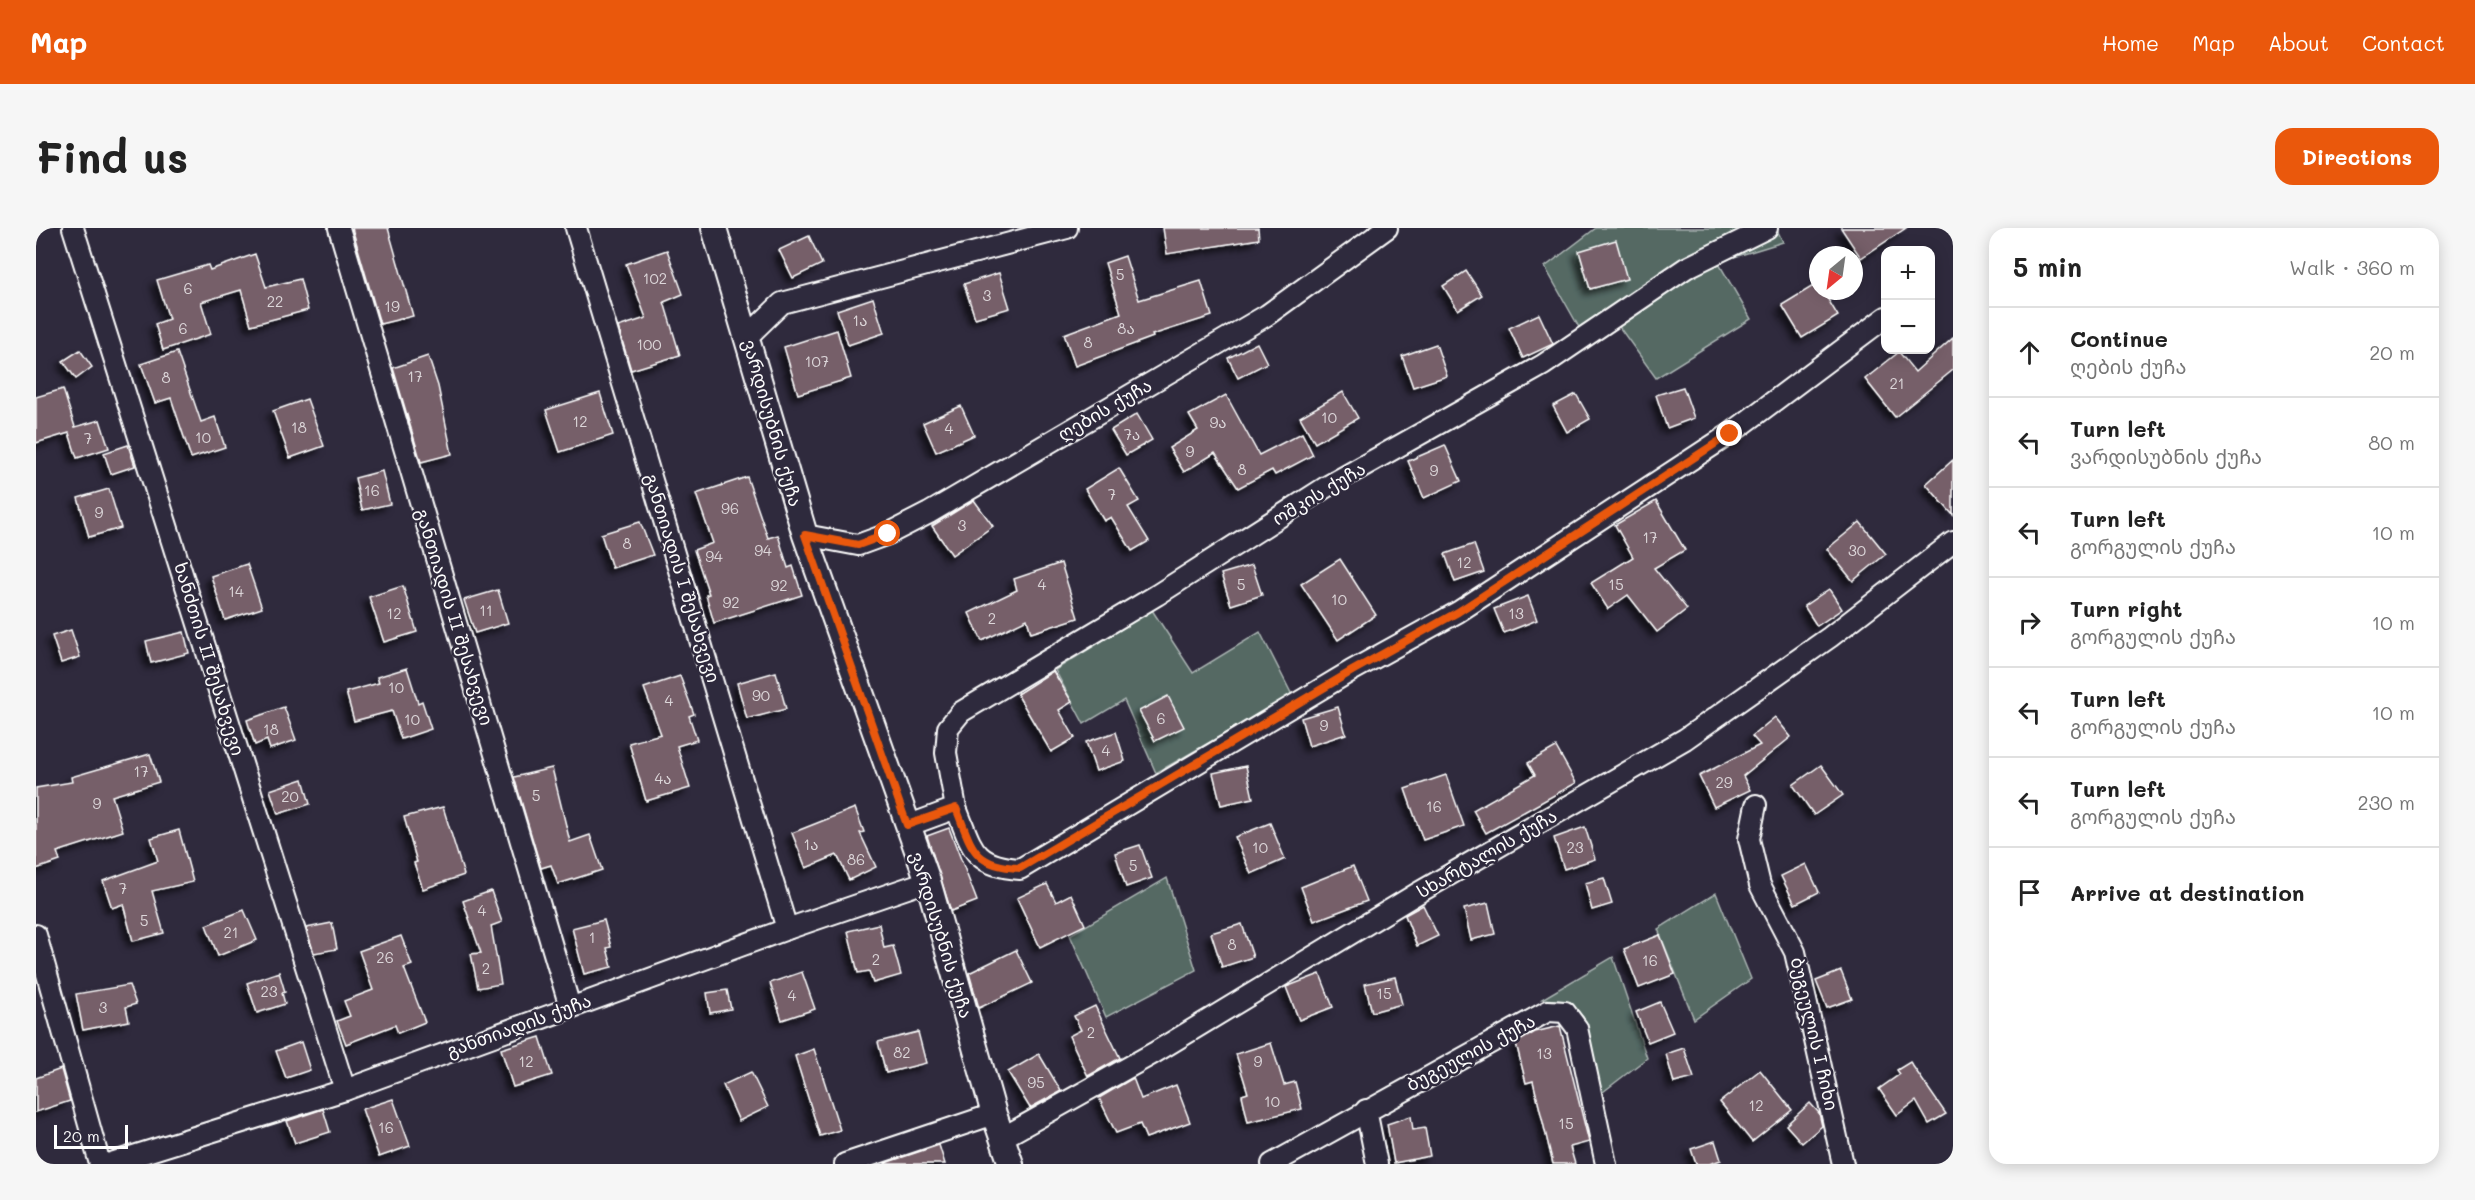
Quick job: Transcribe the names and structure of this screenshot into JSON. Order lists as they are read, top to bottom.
{
  "streets": {
    "street": [
      "ღების ქუჩა",
      "ვარდისუბნის ქუჩა",
      "ოშკის ქუჩა",
      "განთიადის I შესახვევი",
      "განთიადის II შესახვევი",
      "ხანძთის II შესახვევი",
      "სხარტალის ქუჩა",
      "განთიადის ქუჩა",
      "ბუგეულის I ჩიხი",
      "ბუგეულის ქუჩა"
    ]
  },
  "crossings": [
    ["ღების ქუჩა", "ვარდისუბნის ქუჩა"],
    ["ვარდისუბნის ქუჩა", "სხარტალის ქუჩა"],
    ["ვარდისუბნის ქუჩა", "განთიადის ქუჩა"],
    ["განთიადის I შესახვევი", "განთიადის ქუჩა"],
    ["განთიადის II შესახვევი", "განთიადის ქუჩა"],
    ["ხანძთის II შესახვევი", "განთიადის ქუჩა"]
  ],
  "house_numbers": [
    "5",
    "102",
    "6",
    "3",
    "22",
    "19",
    "1ა",
    "6",
    "8ა",
    "8",
    "100",
    "107",
    "17",
    "8",
    "21",
    "10",
    "12",
    "9ა",
    "18",
    "4",
    "7ა",
    "10",
    "7",
    "9",
    "8",
    "9",
    "16",
    "7",
    "96",
    "9",
    "3",
    "17",
    "8",
    "94",
    "30",
    "94",
    "12",
    "4",
    "5",
    "15",
    "92",
    "14",
    "10",
    "92",
    "11",
    "12",
    "13",
    "2",
    "10",
    "90",
    "4",
    "6",
    "10",
    "9",
    "18",
    "4",
    "17",
    "4ა",
    "29",
    "5",
    "20",
    "9",
    "16",
    "1ა",
    "10",
    "23",
    "86",
    "5",
    "7",
    "4",
    "5",
    "21",
    "1",
    "8",
    "26",
    "2",
    "16",
    "2",
    "23",
    "15",
    "4",
    "3",
    "2",
    "82",
    "13",
    "12",
    "9",
    "95",
    "10",
    "12",
    "15",
    "16"
  ],
  "scale_bar": "20 m",
  "north": "bottom left",
  "page": {
    "header": "Map",
    "nav": [
      "Home",
      "Map",
      "About",
      "Contact"
    ],
    "buttons": "Directions",
    "title": "Find us",
    "heading": ["5 min", "Walk · 360 m"],
    "map_buttons": ["+", "−"],
    "list": [
      ["Continue", "ღების ქუჩა", "20 m"],
      ["Turn left", "ვარდისუბნის ქუჩა", "80 m"],
      ["Turn left", "გორგულის ქუჩა", "10 m"],
      ["Turn right", "გორგულის ქუჩა", "10 m"],
      ["Turn left", "გორგულის ქუჩა", "10 m"],
      ["Turn left", "გორგულის ქუჩა", "230 m"],
      "Arrive at destination"
    ],
    "scale": "20 m"
  }
}
